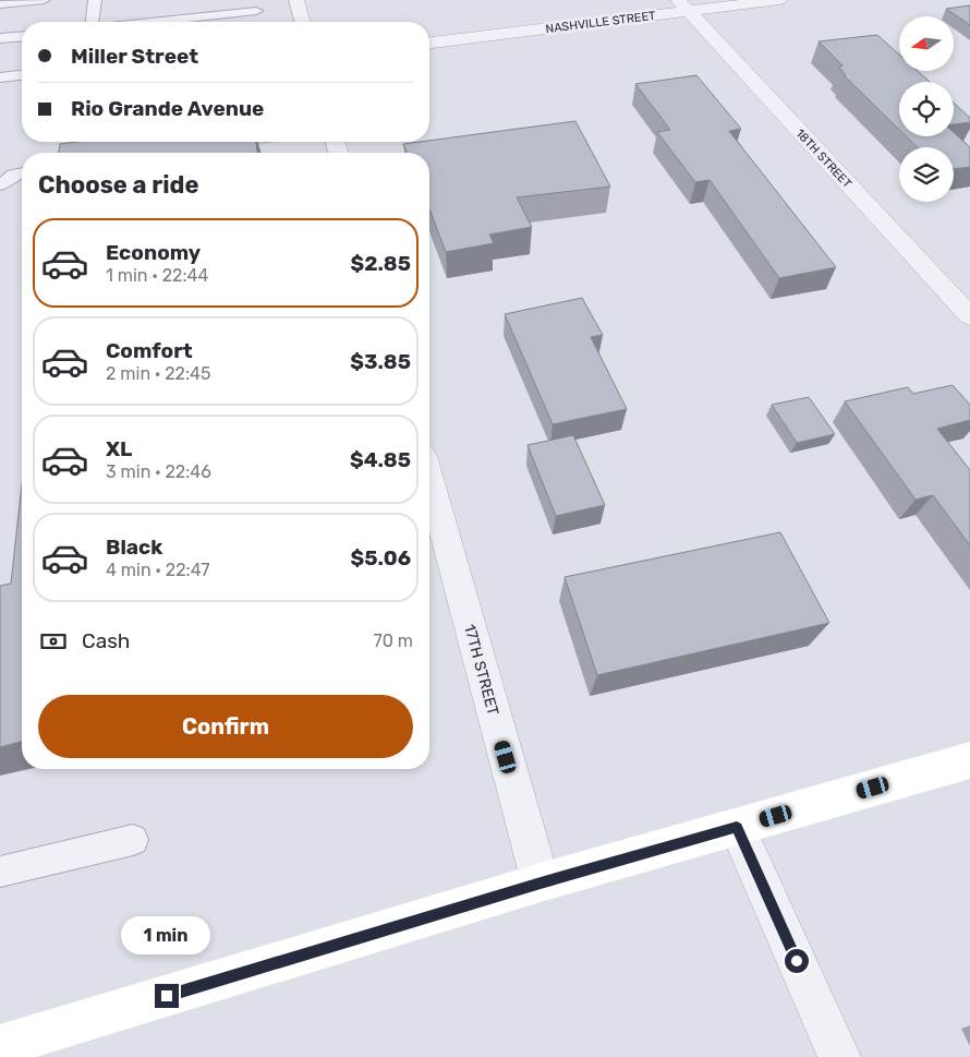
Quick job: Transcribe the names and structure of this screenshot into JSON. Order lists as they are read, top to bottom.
{
  "streets": {
    "street": ["NASHVILLE STREET", "18TH STREET", "17TH STREET"]
  },
  "crossings": [
    ["NASHVILLE STREET", "18TH STREET"]
  ],
  "north": "left",
  "page": {
    "banner": ["Miller Street", "Rio Grande Avenue"],
    "heading": "Choose a ride",
    "list": [
      {
        "name": "Economy",
        "note": "1 min · 22:44",
        "value": "$2.85"
      },
      {
        "name": "Comfort",
        "note": "2 min · 22:45",
        "value": "$3.85"
      },
      {
        "name": "XL",
        "note": "3 min · 22:46",
        "value": "$4.85"
      },
      {
        "name": "Black",
        "note": "4 min · 22:47",
        "value": "$5.06"
      }
    ],
    "pay": ["Cash", "70 m"],
    "buttons": "Confirm",
    "bubble": "1 min"
  }
}
